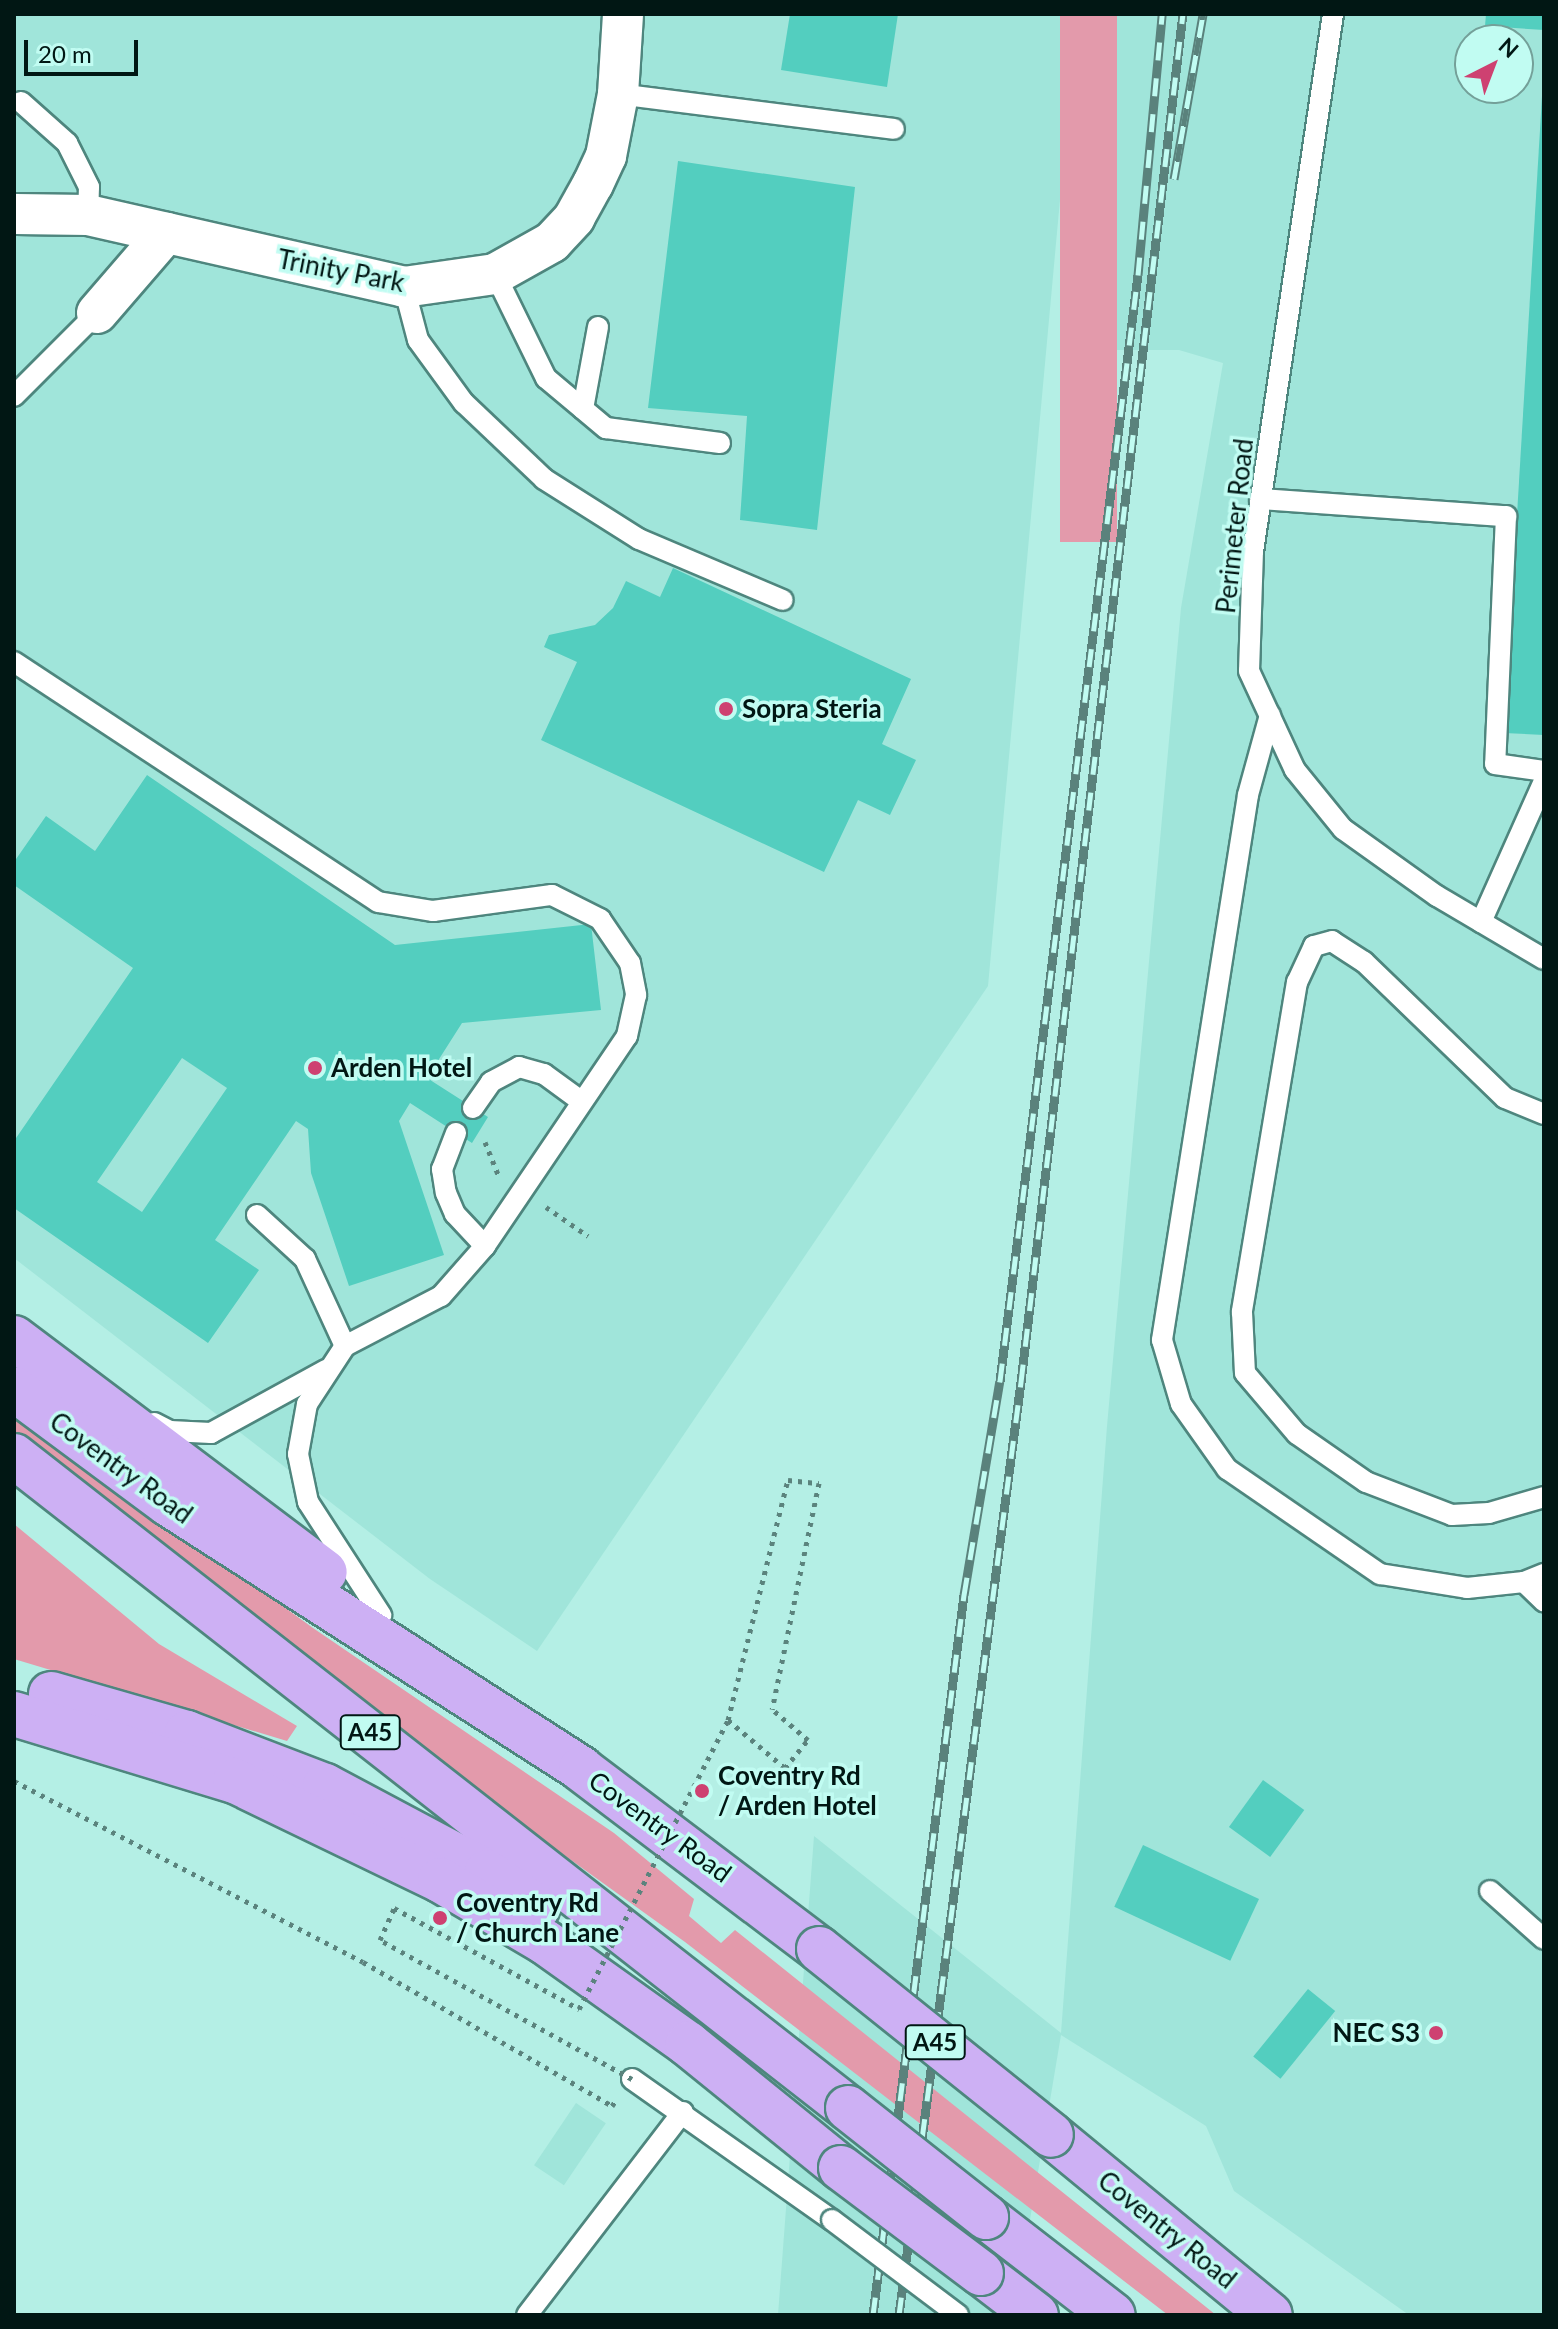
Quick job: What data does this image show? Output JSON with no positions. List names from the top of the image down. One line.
{"streets":{"highway":["Coventry Road","A45"],"street":["Trinity Park"],"lane":["Perimeter Road"]},"places":["Sopra Steria","Arden Hotel","Coventry Rd / Arden Hotel","Coventry Rd / Church Lane","NEC S3"],"scale_bar":"20 m","north":"top right"}
